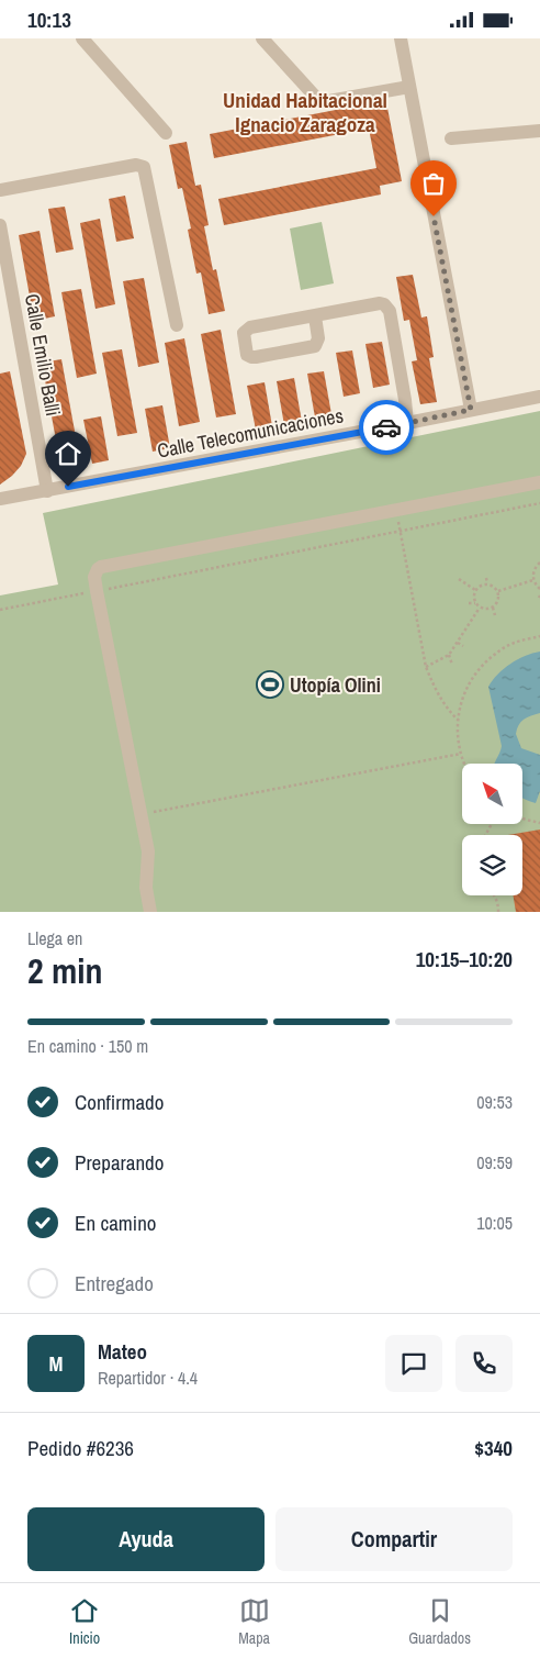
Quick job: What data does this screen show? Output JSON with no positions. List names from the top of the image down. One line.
{"streets":{"street":["Calle Emilio Balli","Calle Telecomunicaciones"]},"crossings":[["Calle Emilio Balli","Calle Telecomunicaciones"]],"districts":["Unidad Habitacional Ignacio Zaragoza"],"places":{"sports":["Utopía Olini"]},"north":"top left","page":{"status":"10:13","heading":["2 min","Llega en","10:15–10:20"],"panel":["Mateo","Repartidor · 4.4","Pedido #6236","$340"],"bar":"En camino · 150 m","list":[["Confirmado","09:53"],["Preparando","09:59"],["En camino","10:05"],"Entregado"],"round":"M","buttons":["Ayuda","Compartir"],"tabs":["Inicio","Mapa","Guardados"]}}
